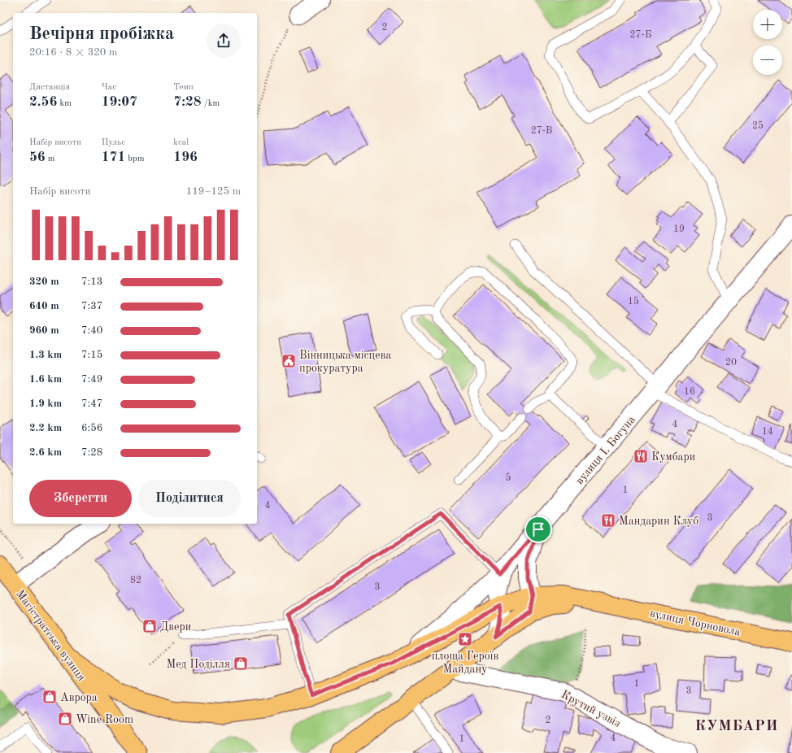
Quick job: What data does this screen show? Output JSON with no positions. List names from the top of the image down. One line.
{"streets":{"main road":["вулиця Чорновола","Магістратська вулиця"],"street":["вулиця І. Богуна","Крутий узвіз"]},"crossings":[["вулиця І. Богуна","вулиця Чорновола"],["вулиця Чорновола","Магістратська вулиця"]],"districts":["КУМБАРИ"],"places":{"public building":["Вінницька місцева прокуратура"],"restaurant":["Кумбари","Мандарин Клуб"],"shop":["Двери","Мед Поділля","Аврора","Wine Room"],"place":["площа Героїв Майдану"]},"house_numbers":["2","27-Б","25","27-В","19","15","20","16","4","14","5","1","4","3","82","3","1","3","2","4","1"],"page":{"map_buttons":["+","−"],"heading":["Вечірня пробіжка","20:16 · 8 × 320 m"],"stats":[["Дистанція","2.56 km"],["Час","19:07"],["Темп","7:28 /km"],["Набір висоти","56 m"],["Пульс","171 bpm"],["kcal","196"]],"chart":["Набір висоти","119–125 m"],"list":[{"name":"320 m","note":"7:13"},{"name":"640 m","note":"7:37"},{"name":"960 m","note":"7:40"},{"name":"1.3 km","note":"7:15"},{"name":"1.6 km","note":"7:49"},{"name":"1.9 km","note":"7:47"},{"name":"2.2 km","note":"6:56"},{"name":"2.6 km","note":"7:28"}],"buttons":["Зберегти","Поділитися"]}}
